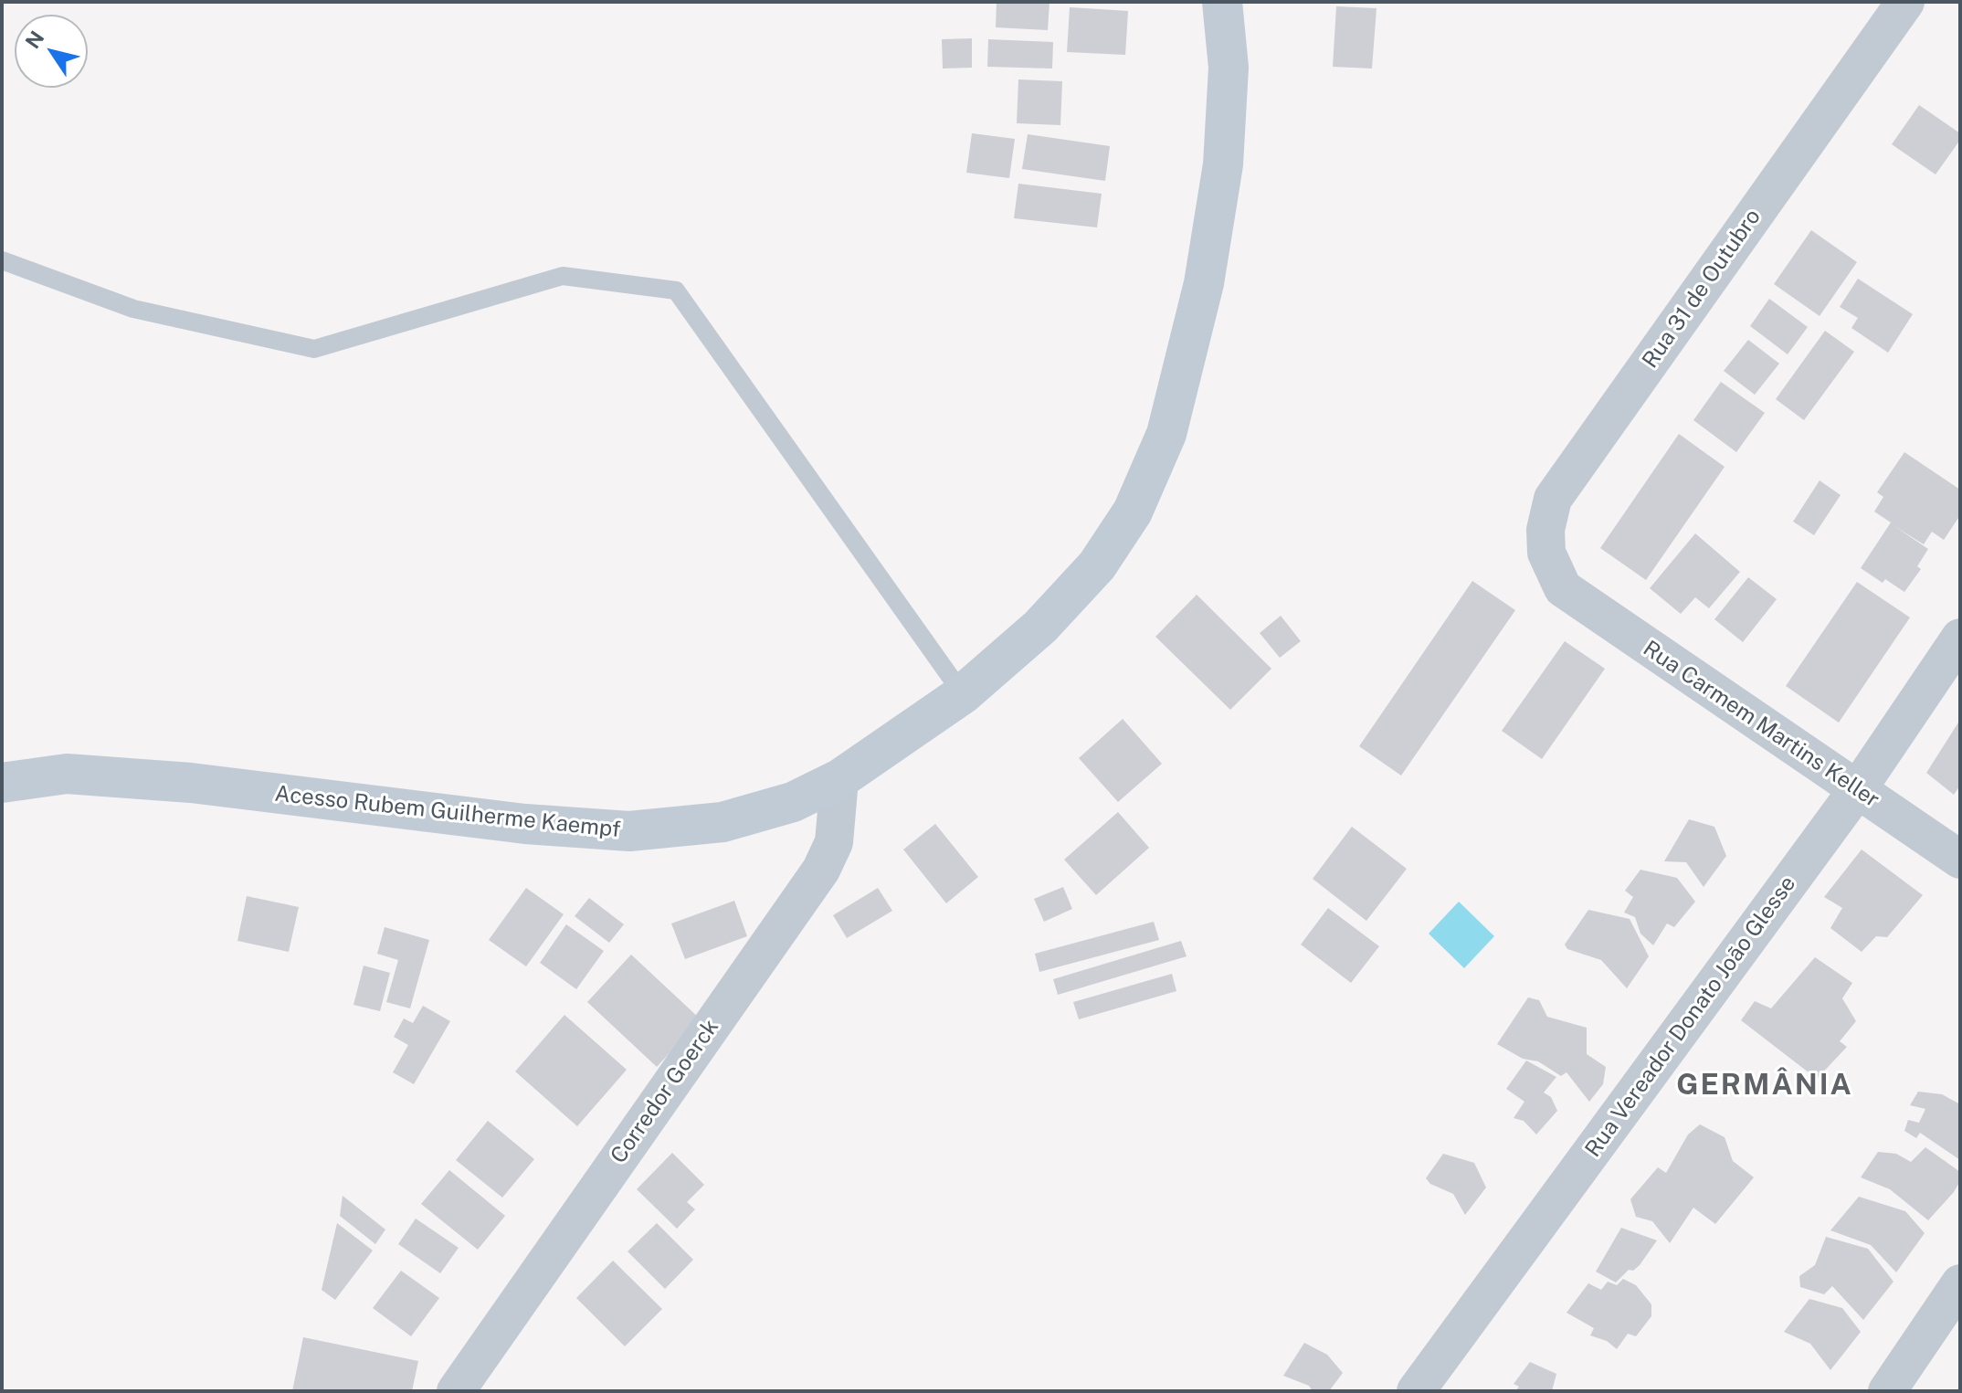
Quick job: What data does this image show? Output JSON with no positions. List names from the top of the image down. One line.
{"streets":{"main road":["Acesso Rubem Guilherme Kaempf"],"street":["Rua 31 de Outubro","Rua Carmem Martins Keller","Rua Vereador Donato João Glesse","Corredor Goerck"]},"crossings":[["Rua 31 de Outubro","Rua Carmem Martins Keller"],["Rua Carmem Martins Keller","Rua Vereador Donato João Glesse"],["Acesso Rubem Guilherme Kaempf","Corredor Goerck"]],"districts":["GERMÂNIA"],"north":"top left"}
